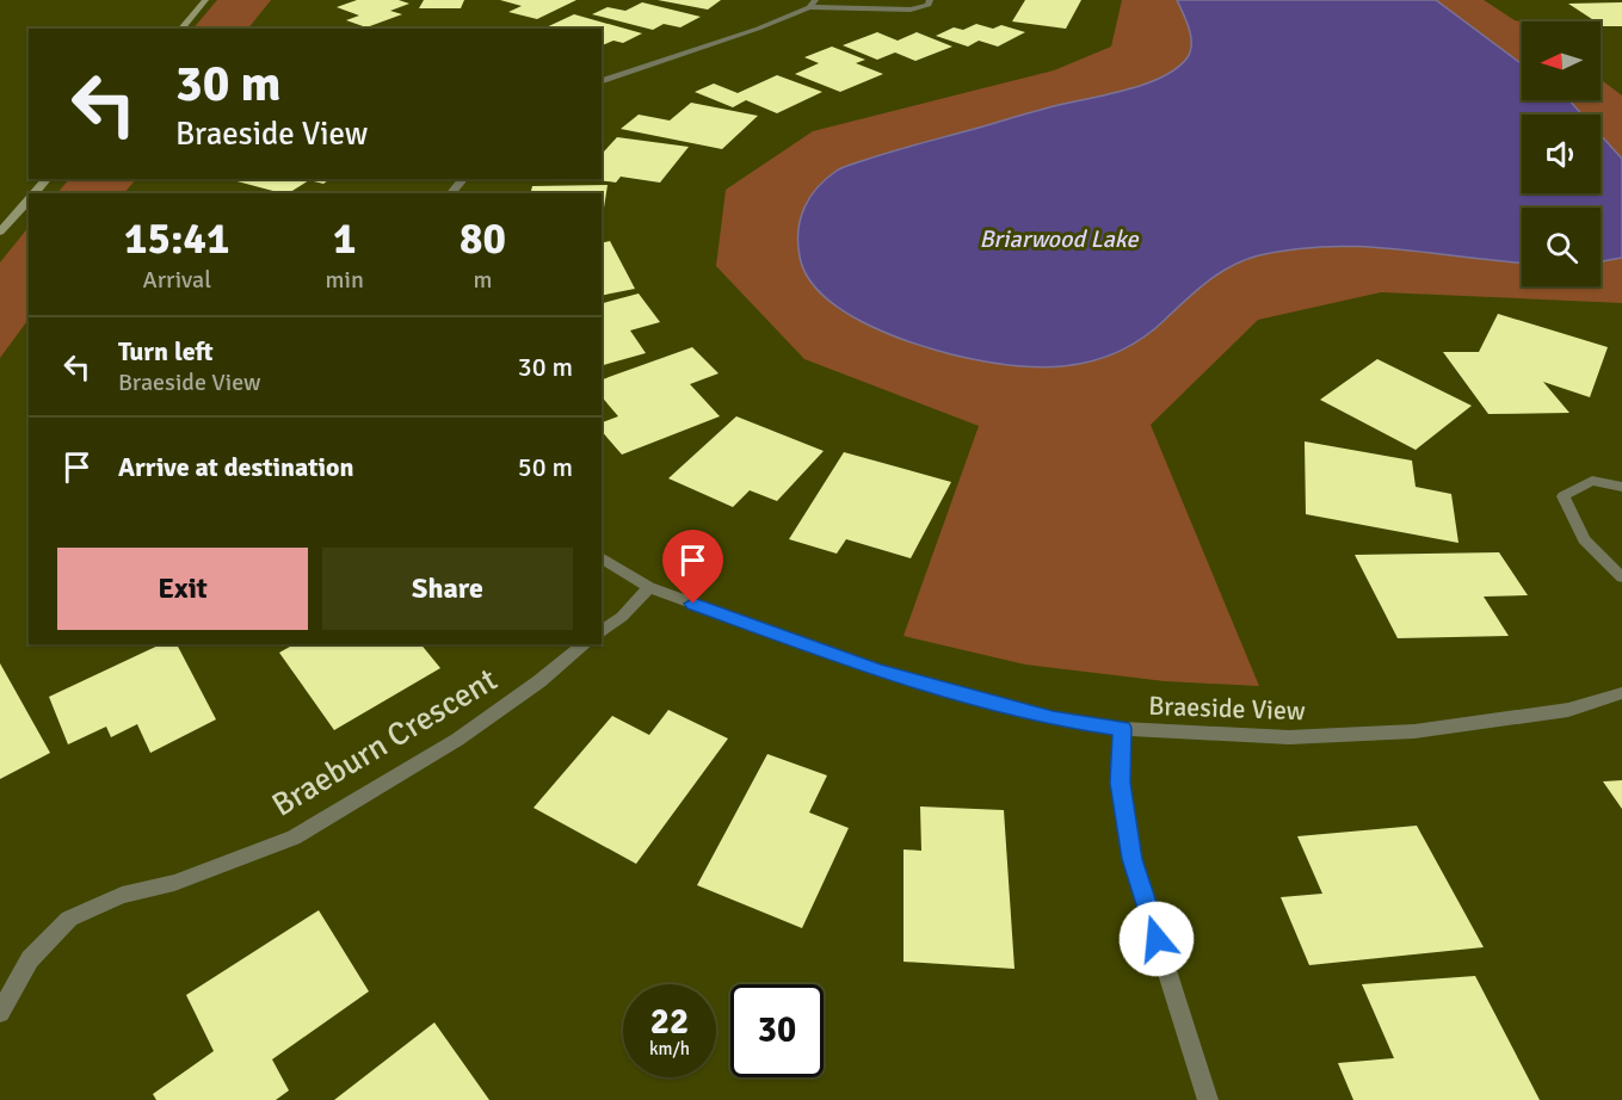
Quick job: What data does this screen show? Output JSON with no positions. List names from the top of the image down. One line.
{"streets":{"street":["Braeside View","Braeburn Crescent"]},"water":["Briarwood Lake"],"north":"left","page":{"turn":["30 m","Braeside View"],"eta":["15:41","Arrival","1","min","80","m"],"list":[{"name":"Turn left","note":"Braeside View","value":"30 m"},{"name":"Arrive at destination","value":"50 m"}],"buttons":["Exit","Share"],"speed":"22 km/h","limit":"30"}}
